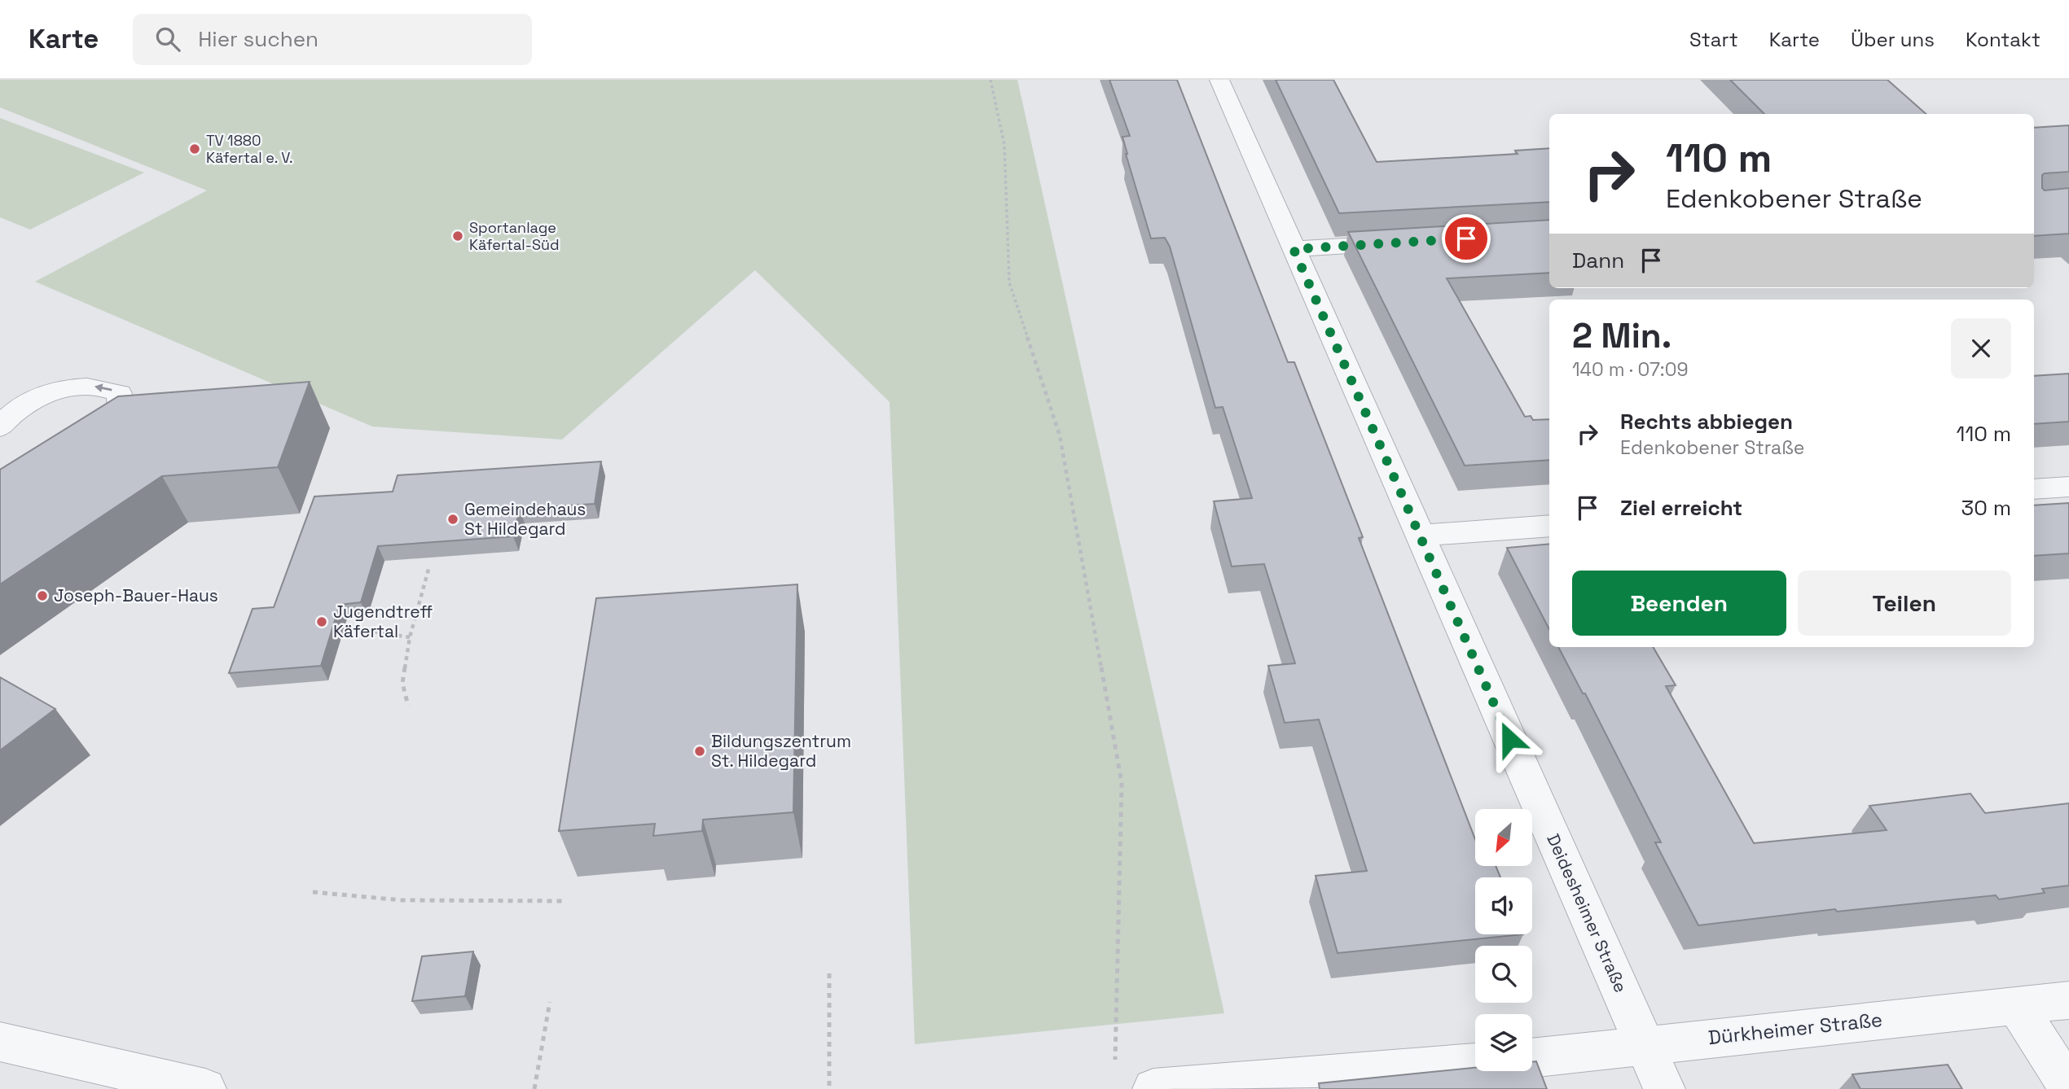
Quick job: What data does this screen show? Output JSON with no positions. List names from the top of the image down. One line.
{"streets":{"street":["Deidesheimer Straße","Dürkheimer Straße"]},"crossings":[["Deidesheimer Straße","Dürkheimer Straße"]],"places":["TV 1880 Käfertal e. V.","Sportanlage Käfertal-Süd","Gemeindehaus St Hildegard","Joseph-Bauer-Haus","Jugendtreff Käfertal","Bildungszentrum St. Hildegard"],"north":"bottom left","page":{"header":"Karte","search":"Hier suchen","nav":["Start","Karte","Über uns","Kontakt"],"turn":["110 m","Edenkobener Straße"],"then":"Dann","heading":["2 Min.","140 m · 07:09"],"list":[{"name":"Rechts abbiegen","note":"Edenkobener Straße","value":"110 m"},{"name":"Ziel erreicht","value":"30 m"}],"buttons":["Beenden","Teilen"]}}
